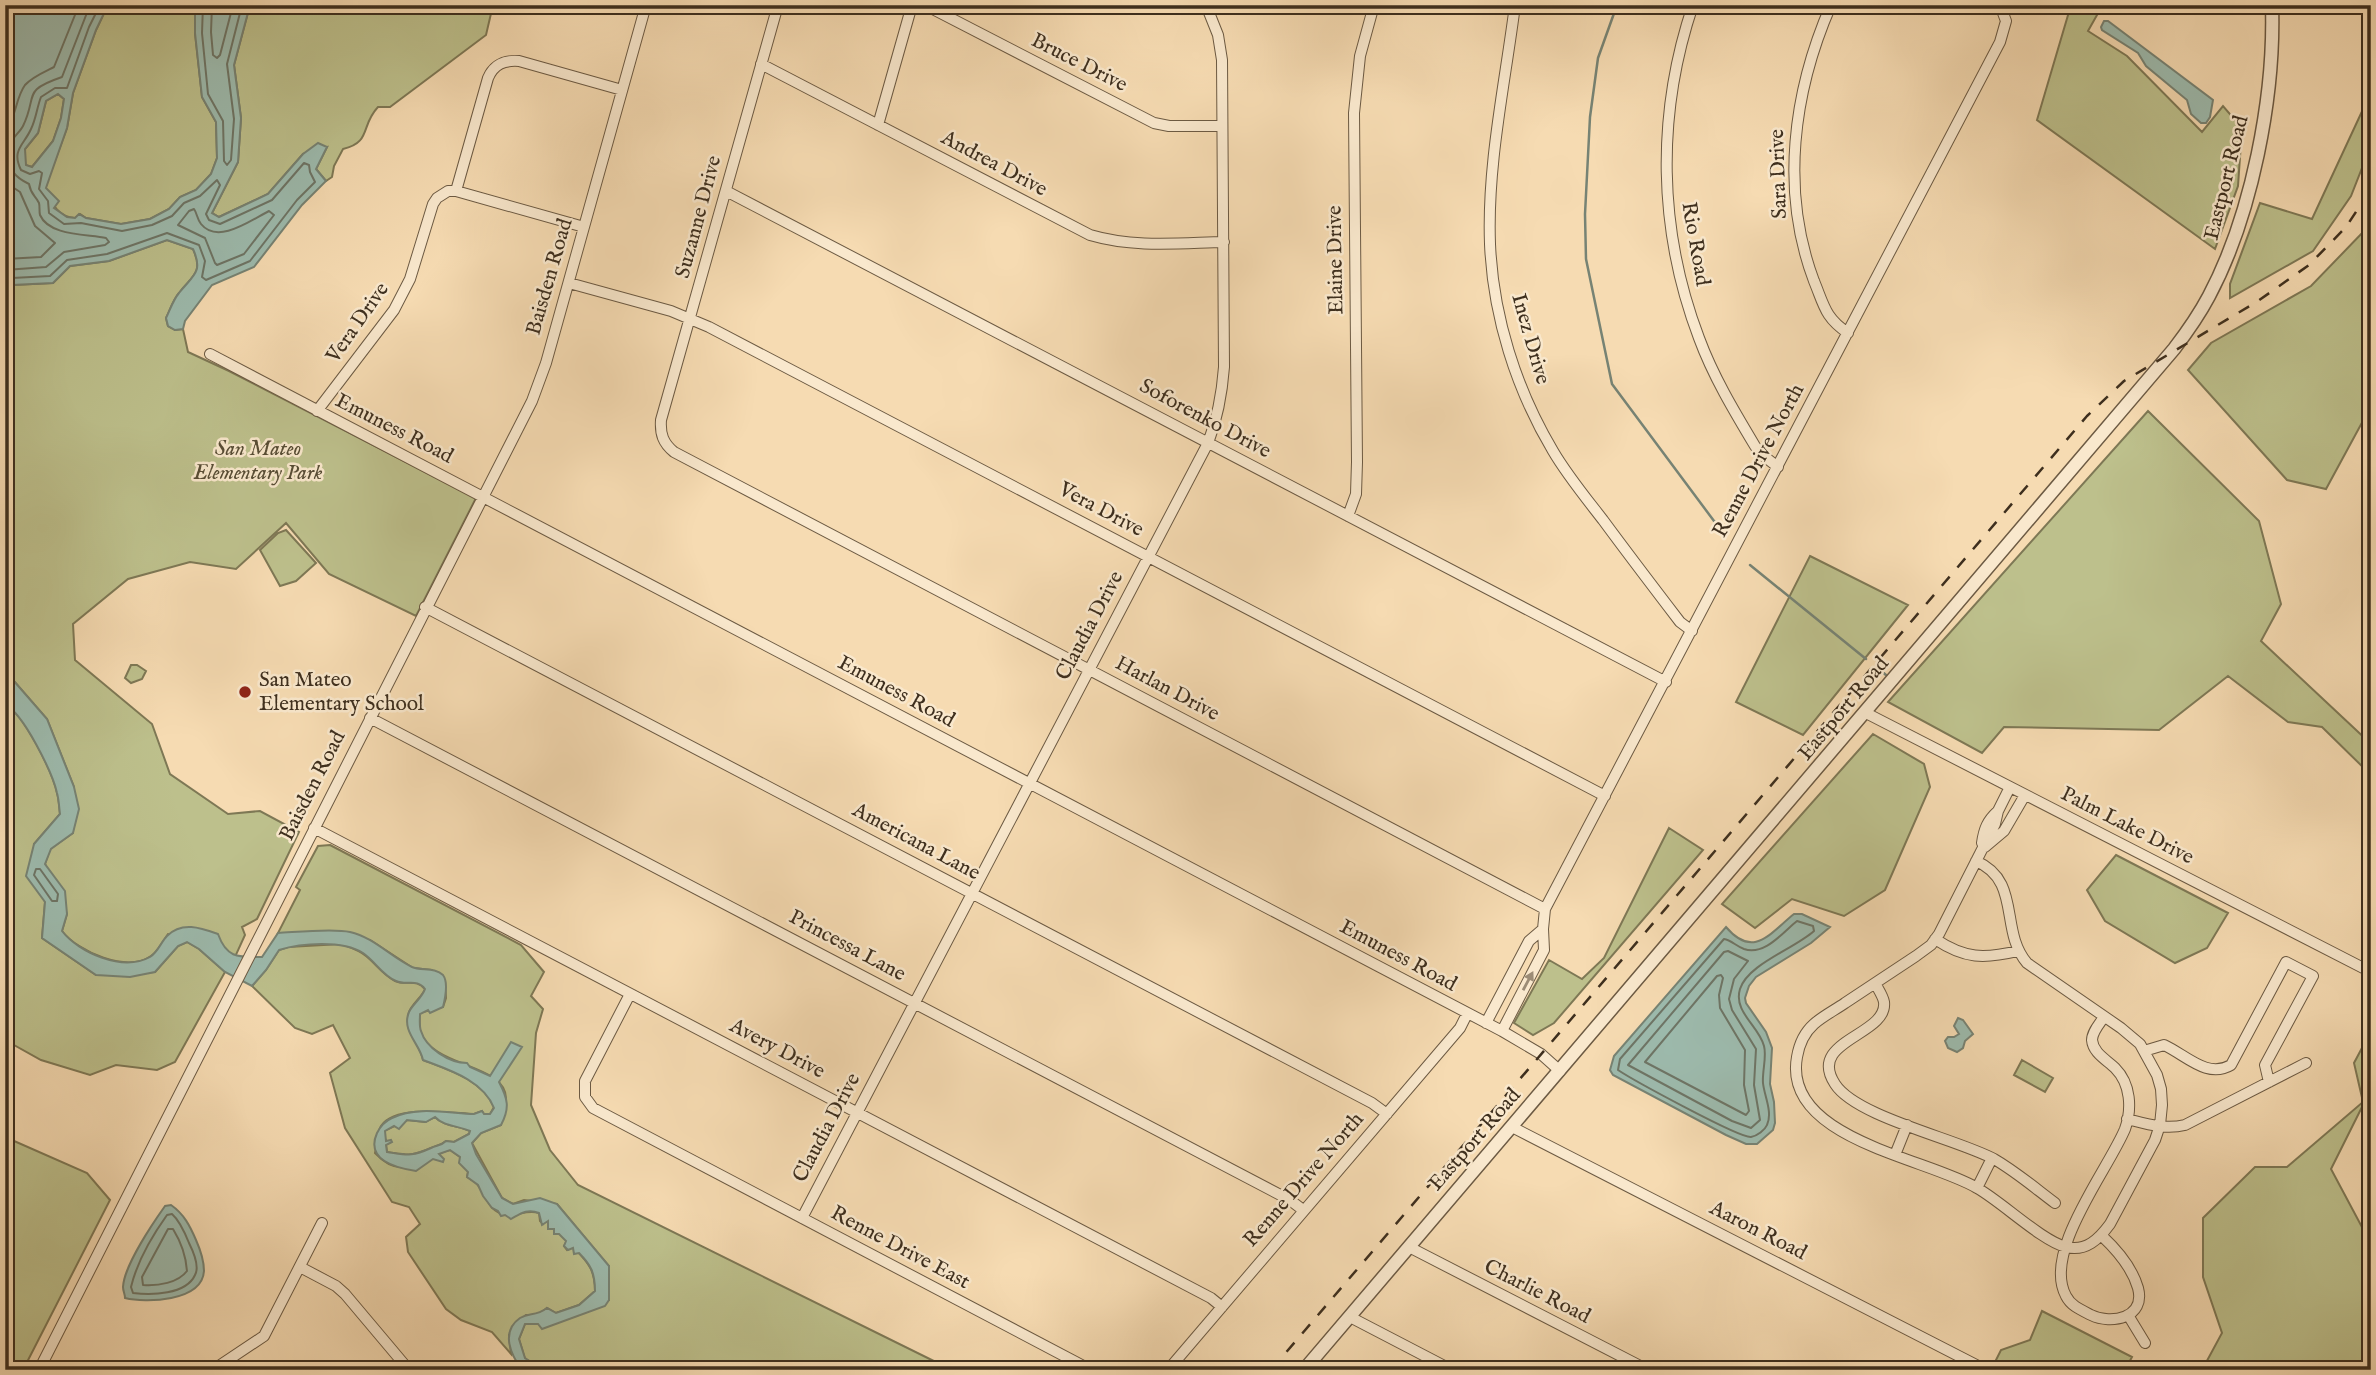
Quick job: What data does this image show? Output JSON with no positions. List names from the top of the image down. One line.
{"streets":{"street":["Bruce Drive","Andrea Drive","Sara Drive","Eastport Road","Suzanne Drive","Rio Road","Elaine Drive","Baisden Road","Vera Drive","Inez Drive","Soforenko Drive","Emuness Road","Renne Drive North","Claudia Drive","Harlan Drive","Palm Lake Drive","Americana Lane","Princessa Lane","Avery Drive","Aaron Road","Renne Drive East","Charlie Road"]},"crossings":[["Bruce Drive","Claudia Drive"],["Andrea Drive","Suzanne Drive"],["Andrea Drive","Claudia Drive"],["Sara Drive","Renne Drive North"],["Eastport Road","Emuness Road"],["Eastport Road","Palm Lake Drive"],["Eastport Road","Aaron Road"],["Eastport Road","Charlie Road"],["Suzanne Drive","Vera Drive"],["Suzanne Drive","Soforenko Drive"],["Suzanne Drive","Harlan Drive"],["Rio Road","Renne Drive North"],["Elaine Drive","Soforenko Drive"],["Baisden Road","Vera Drive"],["Baisden Road","Emuness Road"],["Baisden Road","Americana Lane"],["Baisden Road","Princessa Lane"],["Baisden Road","Avery Drive"],["Vera Drive","Emuness Road"],["Vera Drive","Renne Drive North"],["Vera Drive","Claudia Drive"],["Inez Drive","Renne Drive North"],["Soforenko Drive","Renne Drive North"],["Soforenko Drive","Claudia Drive"],["Emuness Road","Renne Drive North"],["Emuness Road","Claudia Drive"],["Renne Drive North","Harlan Drive"],["Renne Drive North","Americana Lane"],["Renne Drive North","Princessa Lane"],["Renne Drive North","Avery Drive"],["Claudia Drive","Harlan Drive"],["Claudia Drive","Americana Lane"],["Claudia Drive","Princessa Lane"],["Claudia Drive","Avery Drive"],["Claudia Drive","Renne Drive East"],["Avery Drive","Renne Drive East"]],"parks":["San Mateo Elementary Park"],"places":["San Mateo Elementary School"]}
